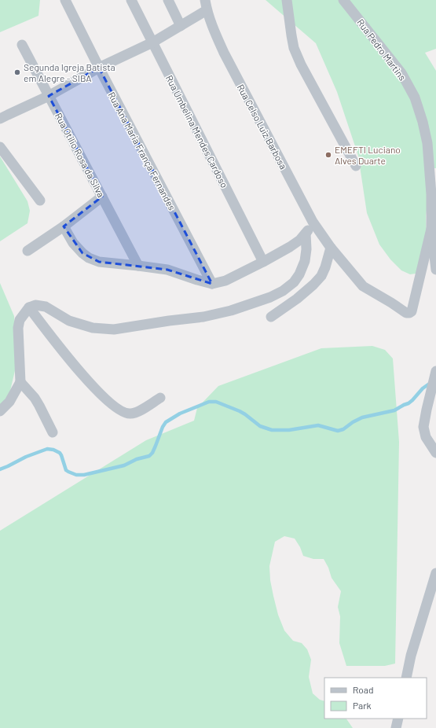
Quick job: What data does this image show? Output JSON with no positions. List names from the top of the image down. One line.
{"streets":{"street":["Rua Pedro Martins","Rua Celso Luiz Barbosa","Rua Umbelina Mendes Cardoso","Rua Ana Maria França Fernandes","Rua Otilio Rosa da Silva"]},"crossings":[["Rua Pedro Martins","Rua Celso Luiz Barbosa"]],"places":["Segunda Igreja Batista em Alegre - SIBA","EMEFTI Luciano Alves Duarte"],"legend":["Road","Park"]}
